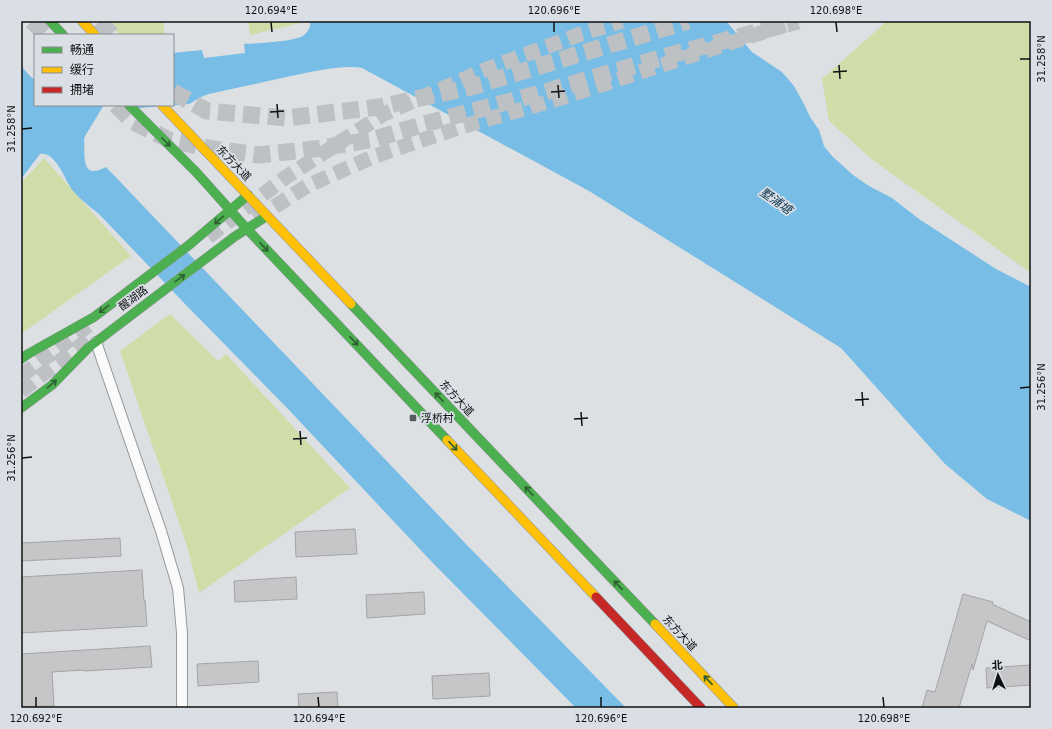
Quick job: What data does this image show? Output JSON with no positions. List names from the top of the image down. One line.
{"streets":{"main road":["东方大道","醒湖路"]},"crossings":[["东方大道","醒湖路"]],"water":["墅浦塘"],"places":{"transit":["浮桥村"]},"legend":["畅通","缓行","拥堵"],"north":"top","coordinates":["120.694°E","120.696°E","120.698°E","31.258°N","31.256°N","120.692°E"]}
